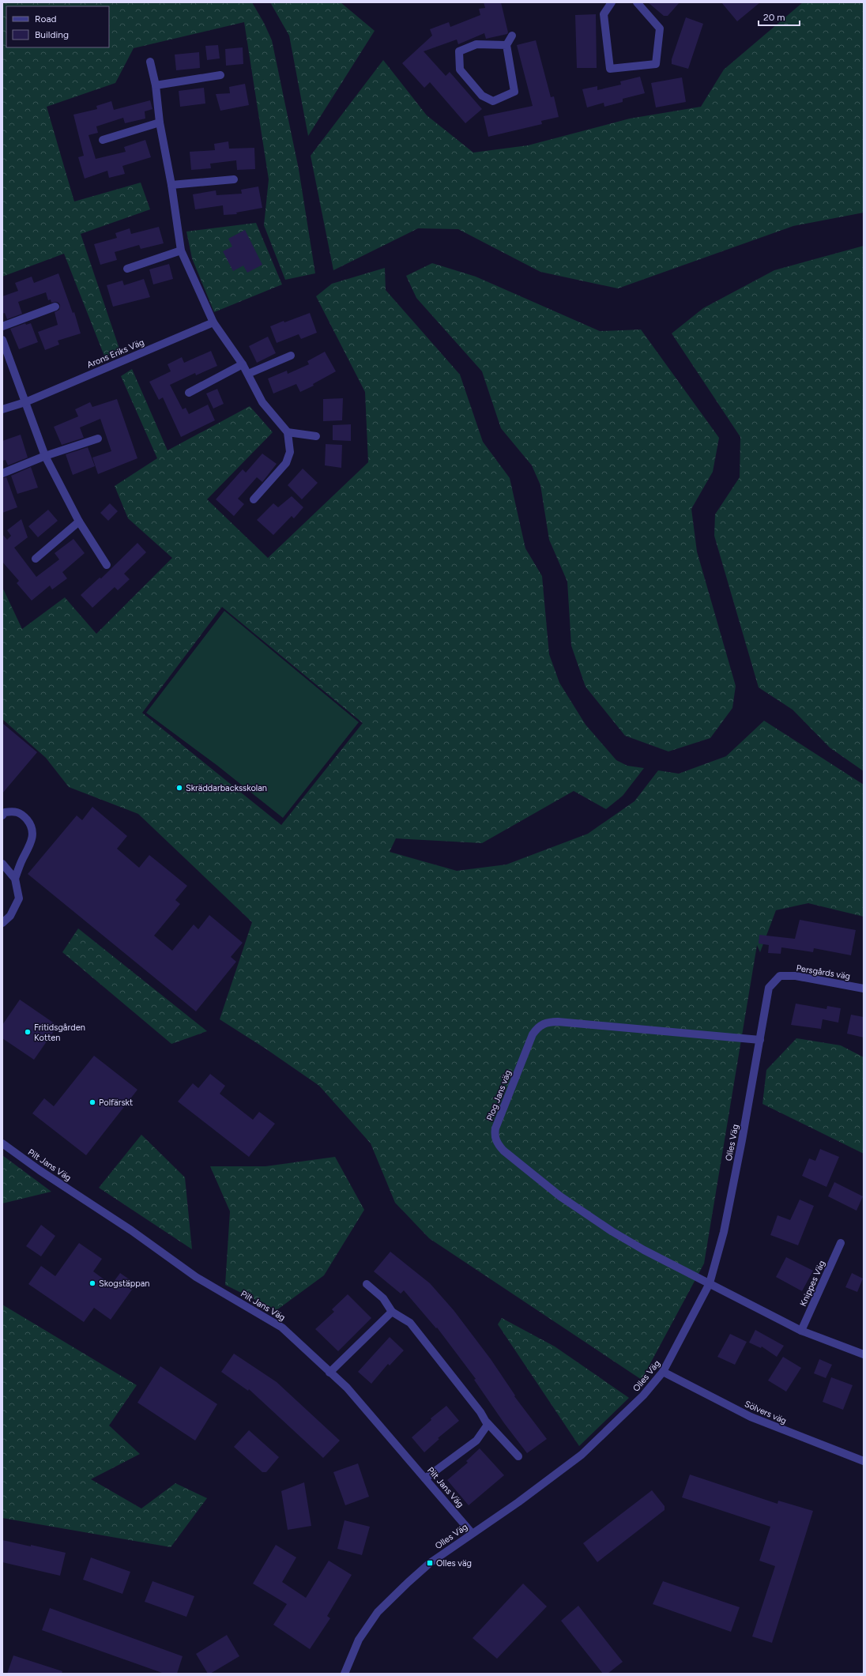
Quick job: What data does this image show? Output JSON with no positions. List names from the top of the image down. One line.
{"streets":{"street":["Arons Eriks Väg","Persgårds väg","Plog Jans väg","Olles Väg","Pilt Jans Väg","Knippes Väg","Sölvers väg"]},"crossings":[["Persgårds väg","Olles Väg"],["Plog Jans väg","Olles Väg"],["Olles Väg","Pilt Jans Väg"],["Olles Väg","Sölvers väg"]],"places":{"other":["Skräddarbacksskolan","Fritidsgården Kotten","Polfärskt","Skogstäppan"],"transit":["Olles väg"]},"legend":["Road","Building"],"scale_bar":"20 m"}
